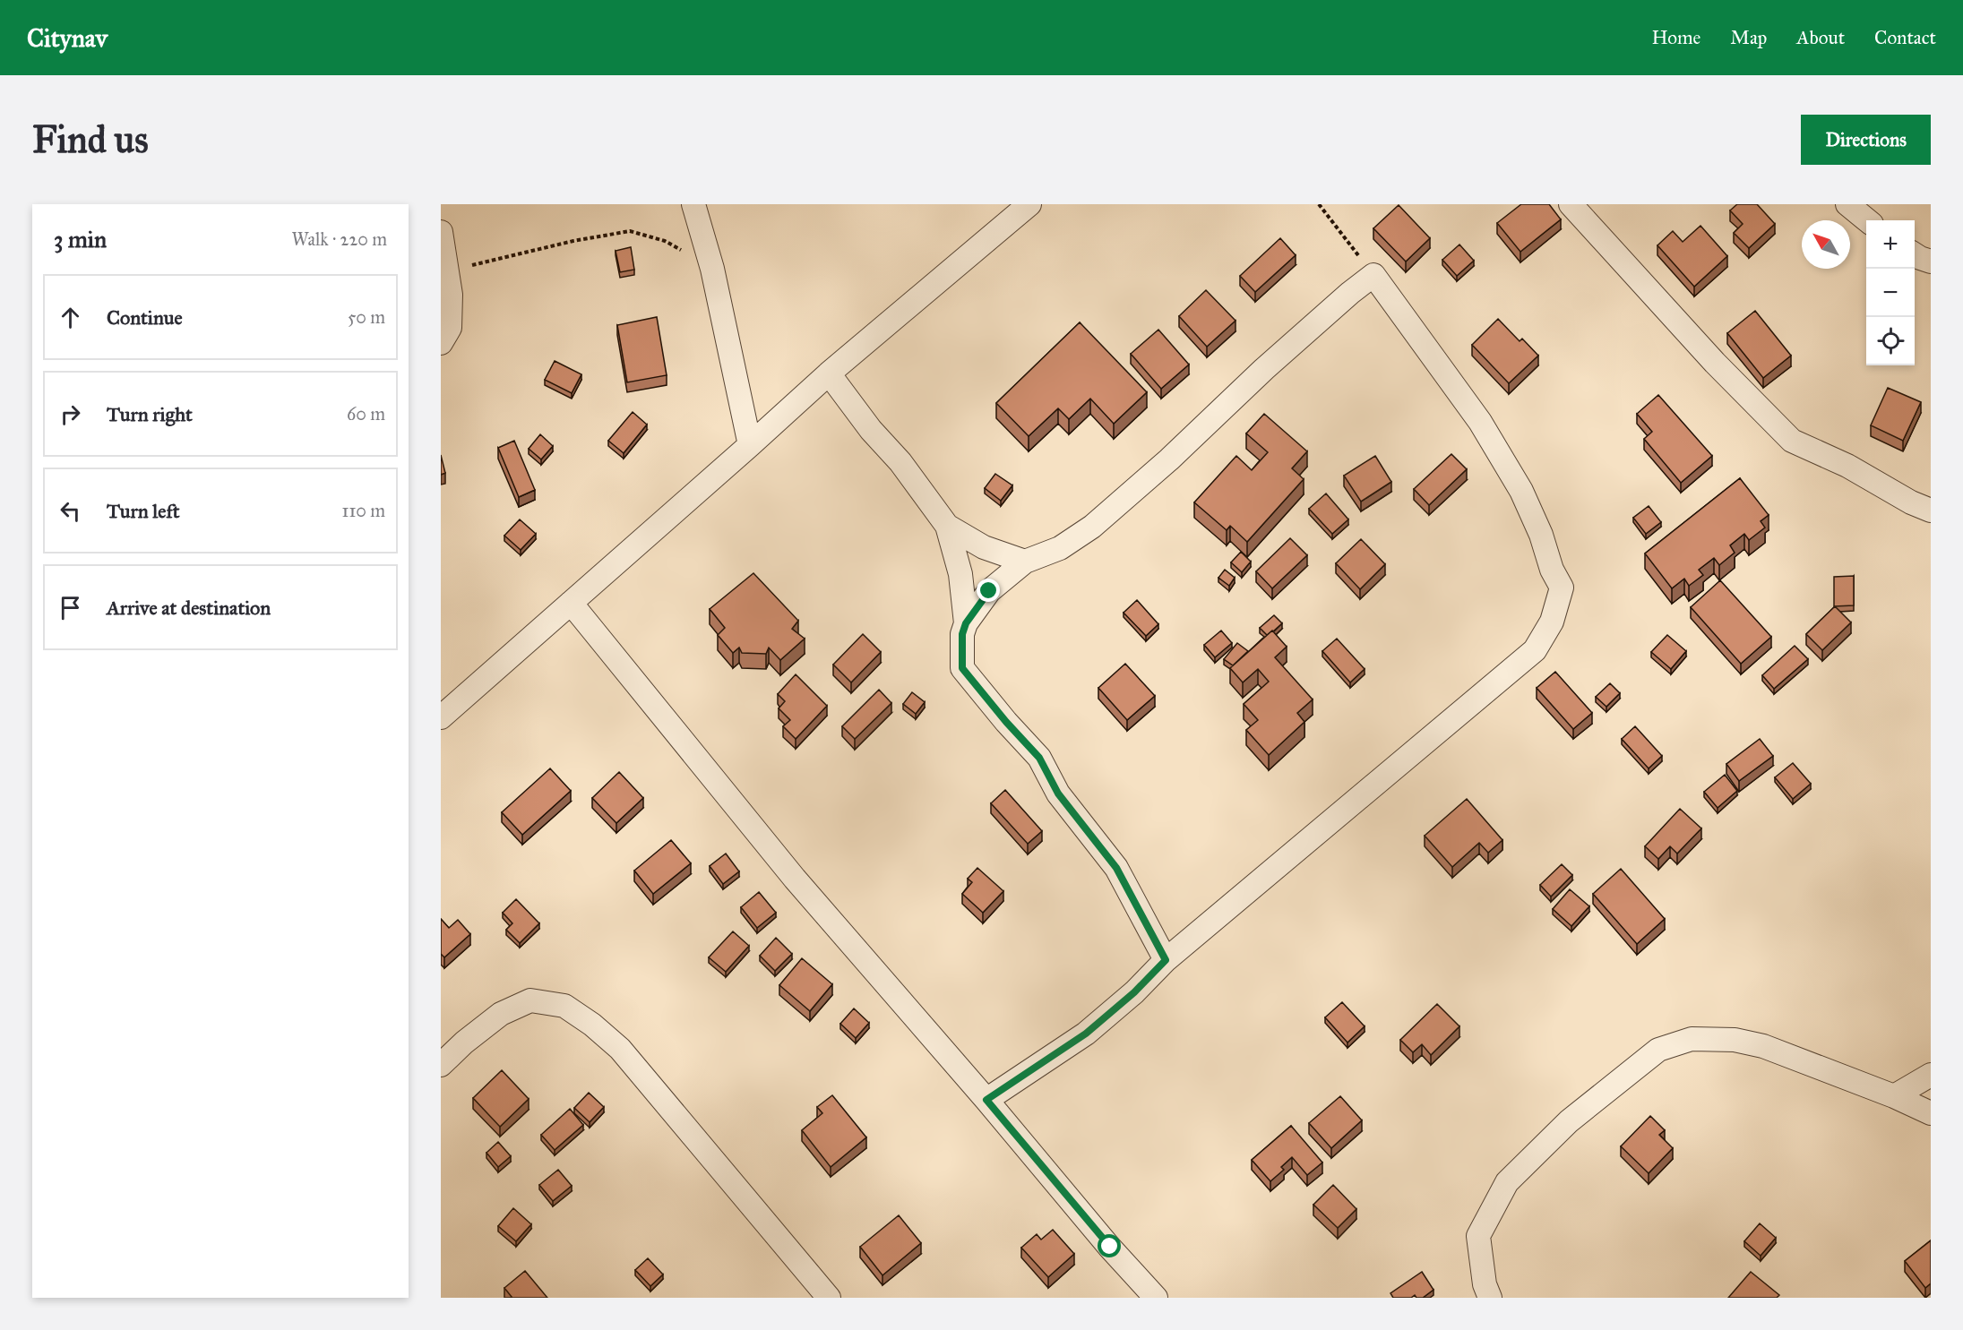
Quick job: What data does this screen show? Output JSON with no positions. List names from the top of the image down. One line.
{"north":"top left","page":{"header":"Citynav","nav":["Home","Map","About","Contact"],"buttons":"Directions","title":"Find us","heading":["3 min","Walk · 220 m"],"map_buttons":["+","−"],"list":[["Continue","50 m"],["Turn right","60 m"],["Turn left","110 m"],"Arrive at destination"]}}
